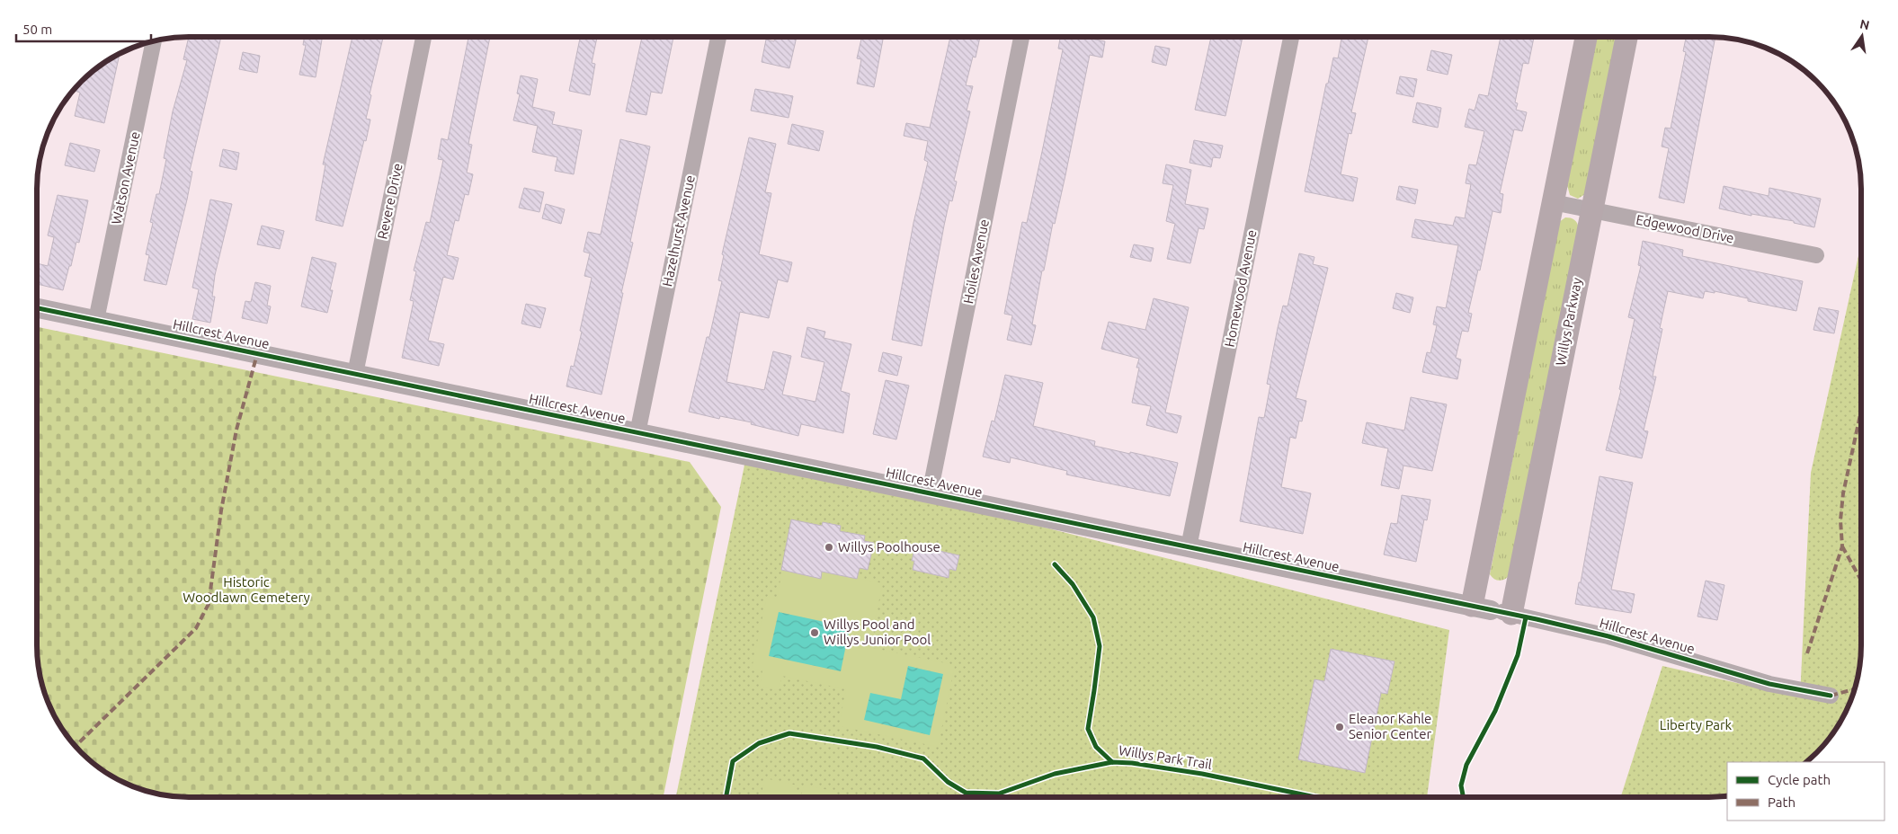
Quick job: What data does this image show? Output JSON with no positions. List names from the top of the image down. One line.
{"streets":{"main road":["Willys Parkway"],"street":["Watson Avenue","Revere Drive","Edgewood Drive","Hazelhurst Avenue","Hoiles Avenue","Homewood Avenue","Hillcrest Avenue"],"cycle path":["Willys Park Trail"]},"crossings":[["Watson Avenue","Hillcrest Avenue"],["Revere Drive","Hillcrest Avenue"],["Edgewood Drive","Willys Parkway"],["Hazelhurst Avenue","Hillcrest Avenue"],["Hoiles Avenue","Hillcrest Avenue"],["Homewood Avenue","Hillcrest Avenue"],["Willys Parkway","Hillcrest Avenue"]],"parks":["Historic Woodlawn Cemetery","Liberty Park"],"places":["Willys Poolhouse","Willys Pool and Willys Junior Pool","Eleanor Kahle Senior Center"],"legend":["Cycle path","Path"],"scale_bar":"50 m","north":"top"}
